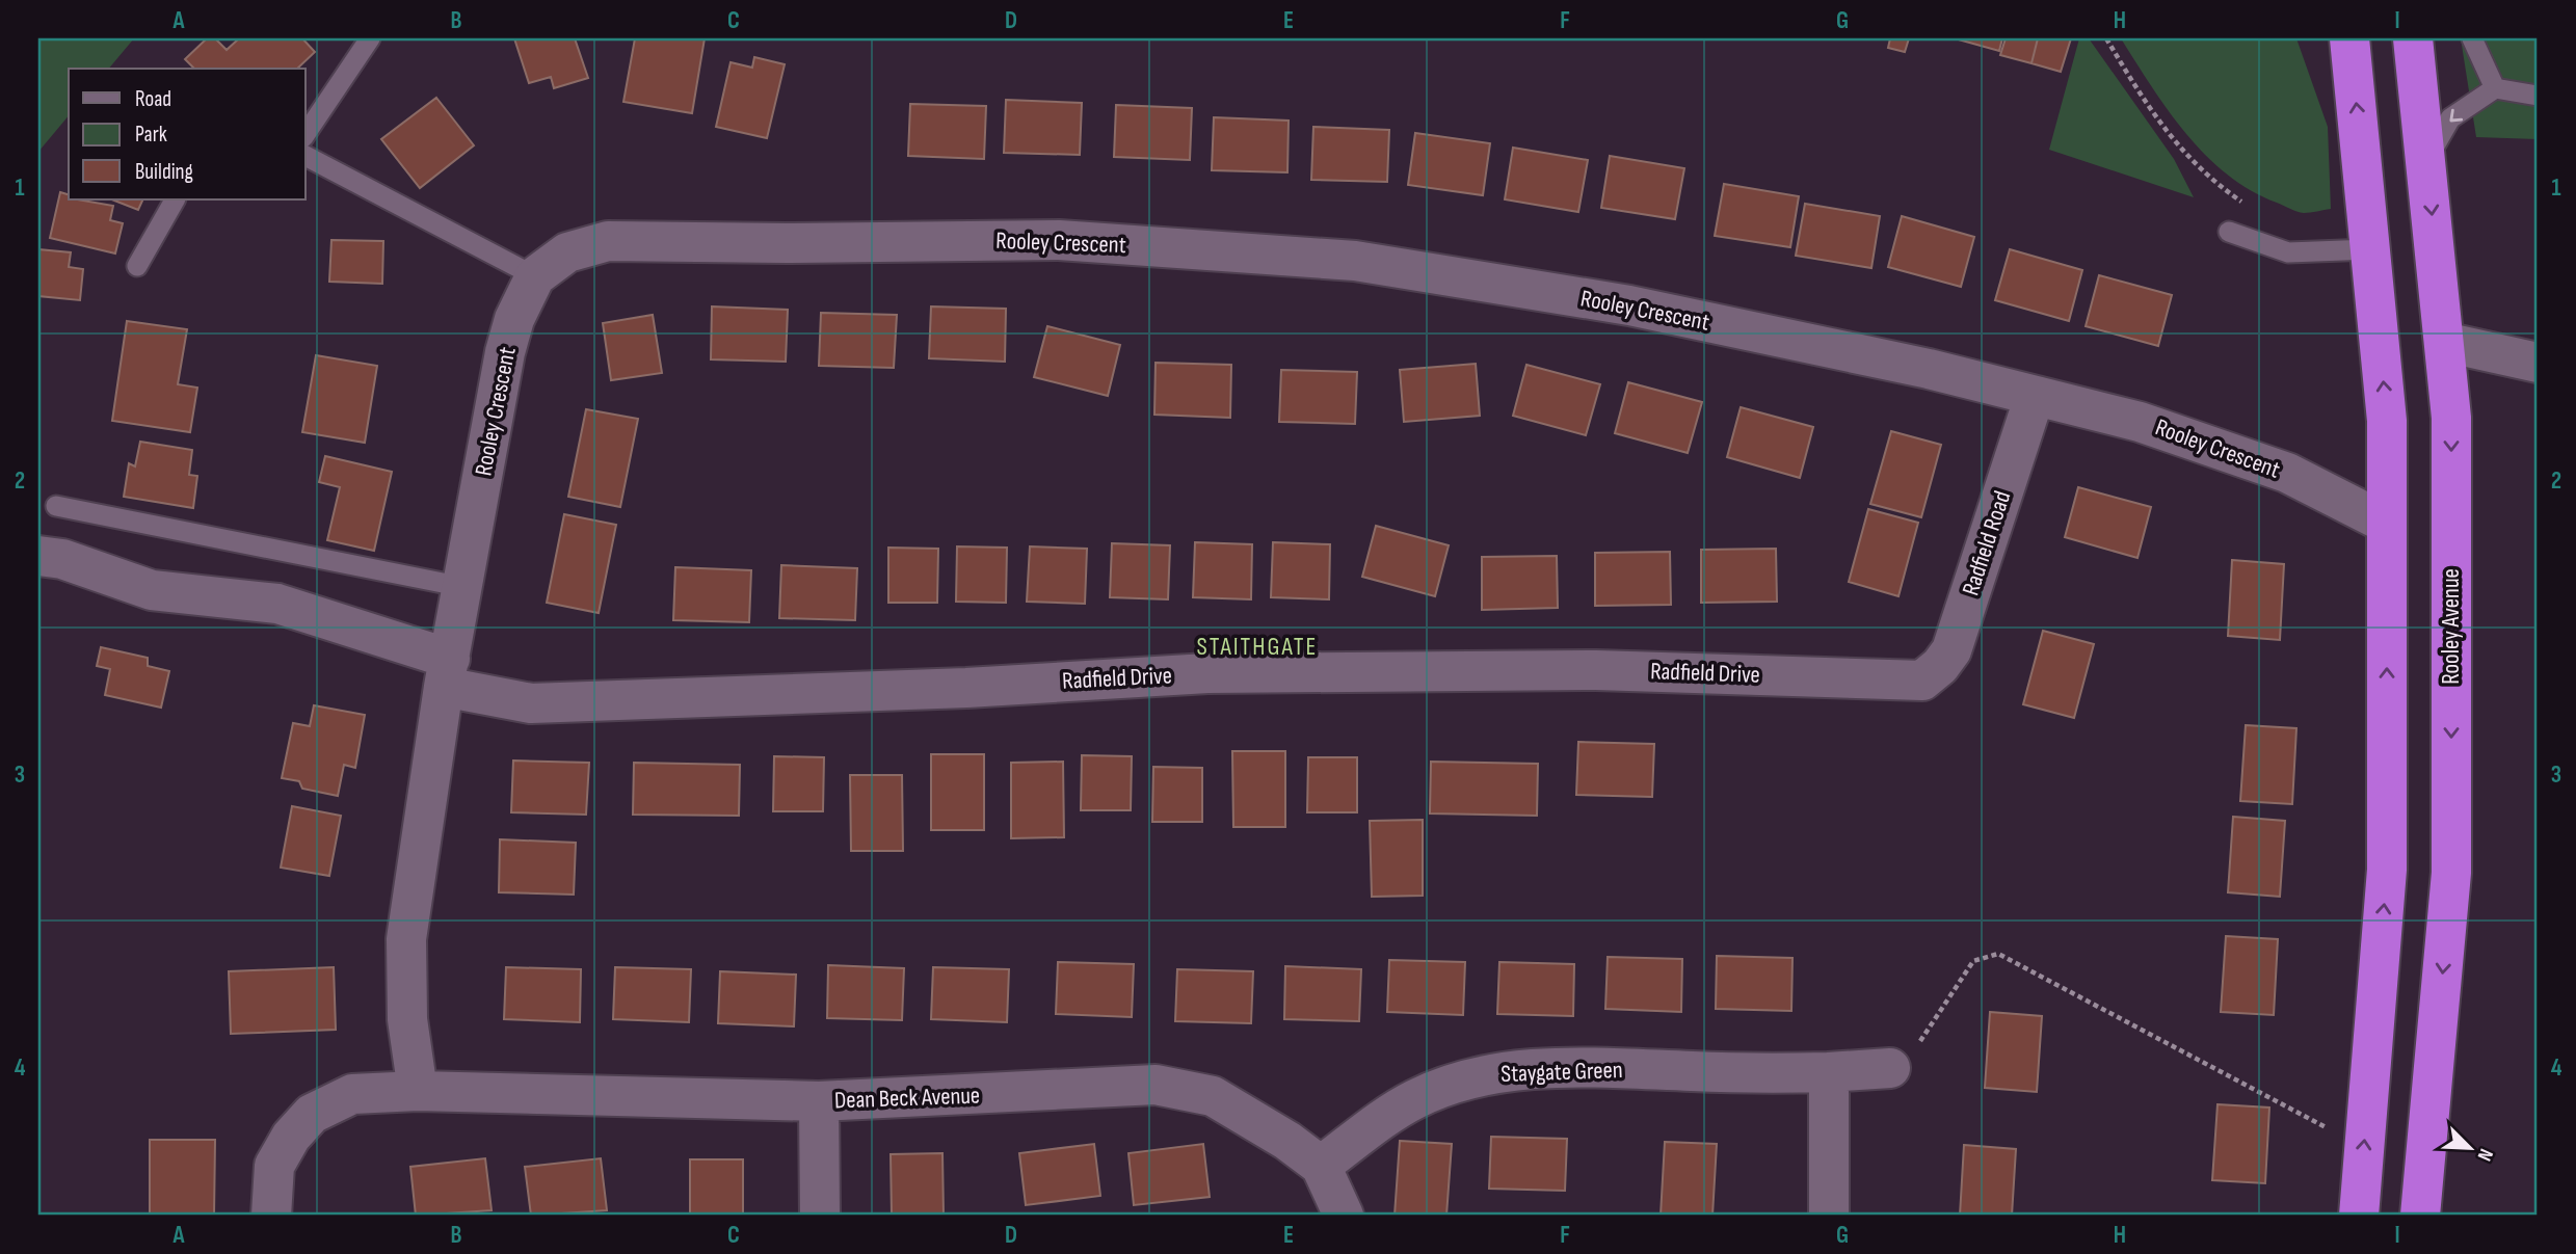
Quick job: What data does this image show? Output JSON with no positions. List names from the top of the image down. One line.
{"streets":{"highway":["Rooley Avenue"],"street":["Rooley Crescent","Radfield Road","Radfield Drive","Staygate Green","Dean Beck Avenue"]},"crossings":[["Rooley Crescent","Radfield Road"],["Rooley Crescent","Radfield Drive"],["Rooley Crescent","Dean Beck Avenue"],["Radfield Road","Radfield Drive"],["Staygate Green","Dean Beck Avenue"]],"districts":["STAITHGATE"],"legend":["Road","Park","Building"],"north":"bottom right","grid":{"columns":["A","B","C","D","E","F","G","H","I"],"rows":["1","2","3","4"]}}
